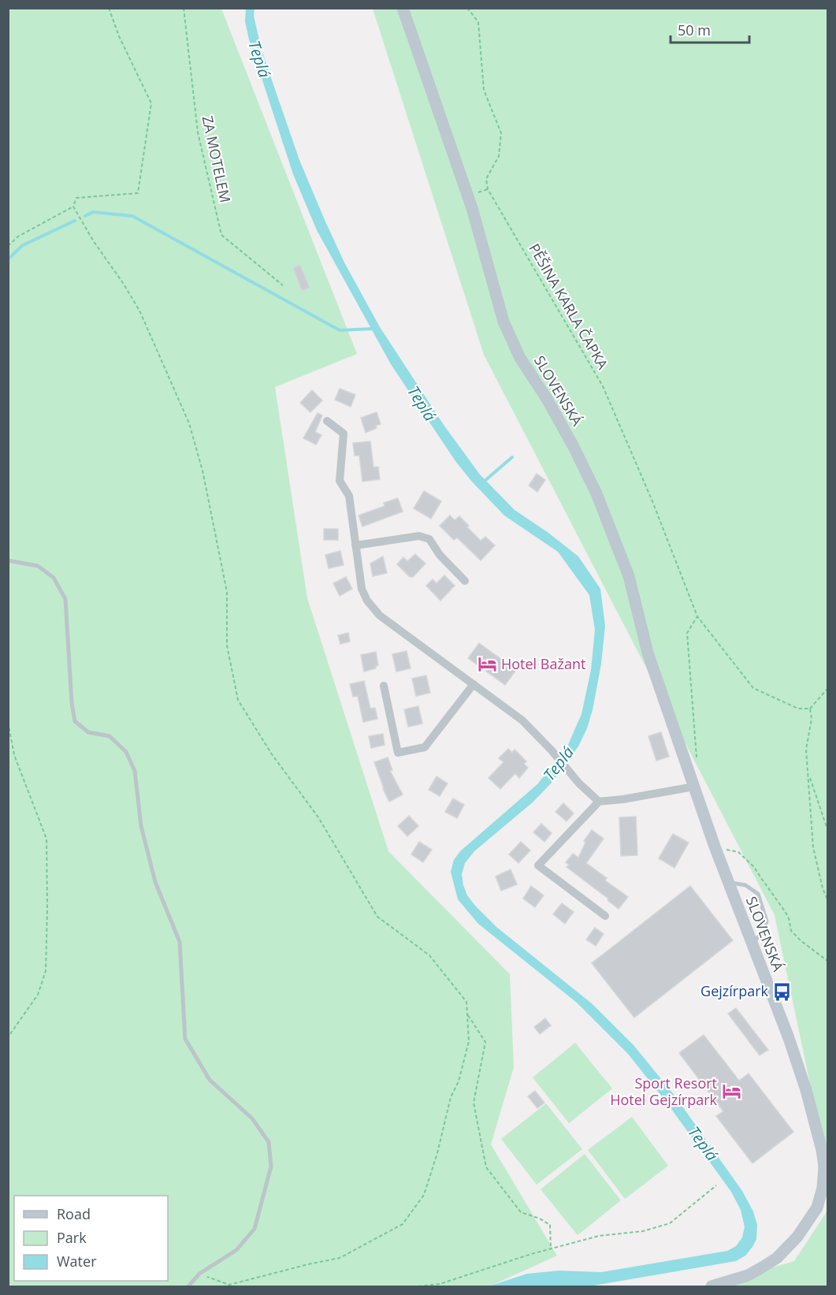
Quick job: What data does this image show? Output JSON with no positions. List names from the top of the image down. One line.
{"streets":{"street":["SLOVENSKÁ"],"path":["ZA MOTELEM","PĚŠINA KARLA ČAPKA"]},"water":["Teplá"],"places":{"hotel":["Hotel Bažant","Sport Resort Hotel Gejzírpark"],"bus stop":["Gejzírpark"]},"legend":["Road","Park","Water"],"scale_bar":"50 m"}
